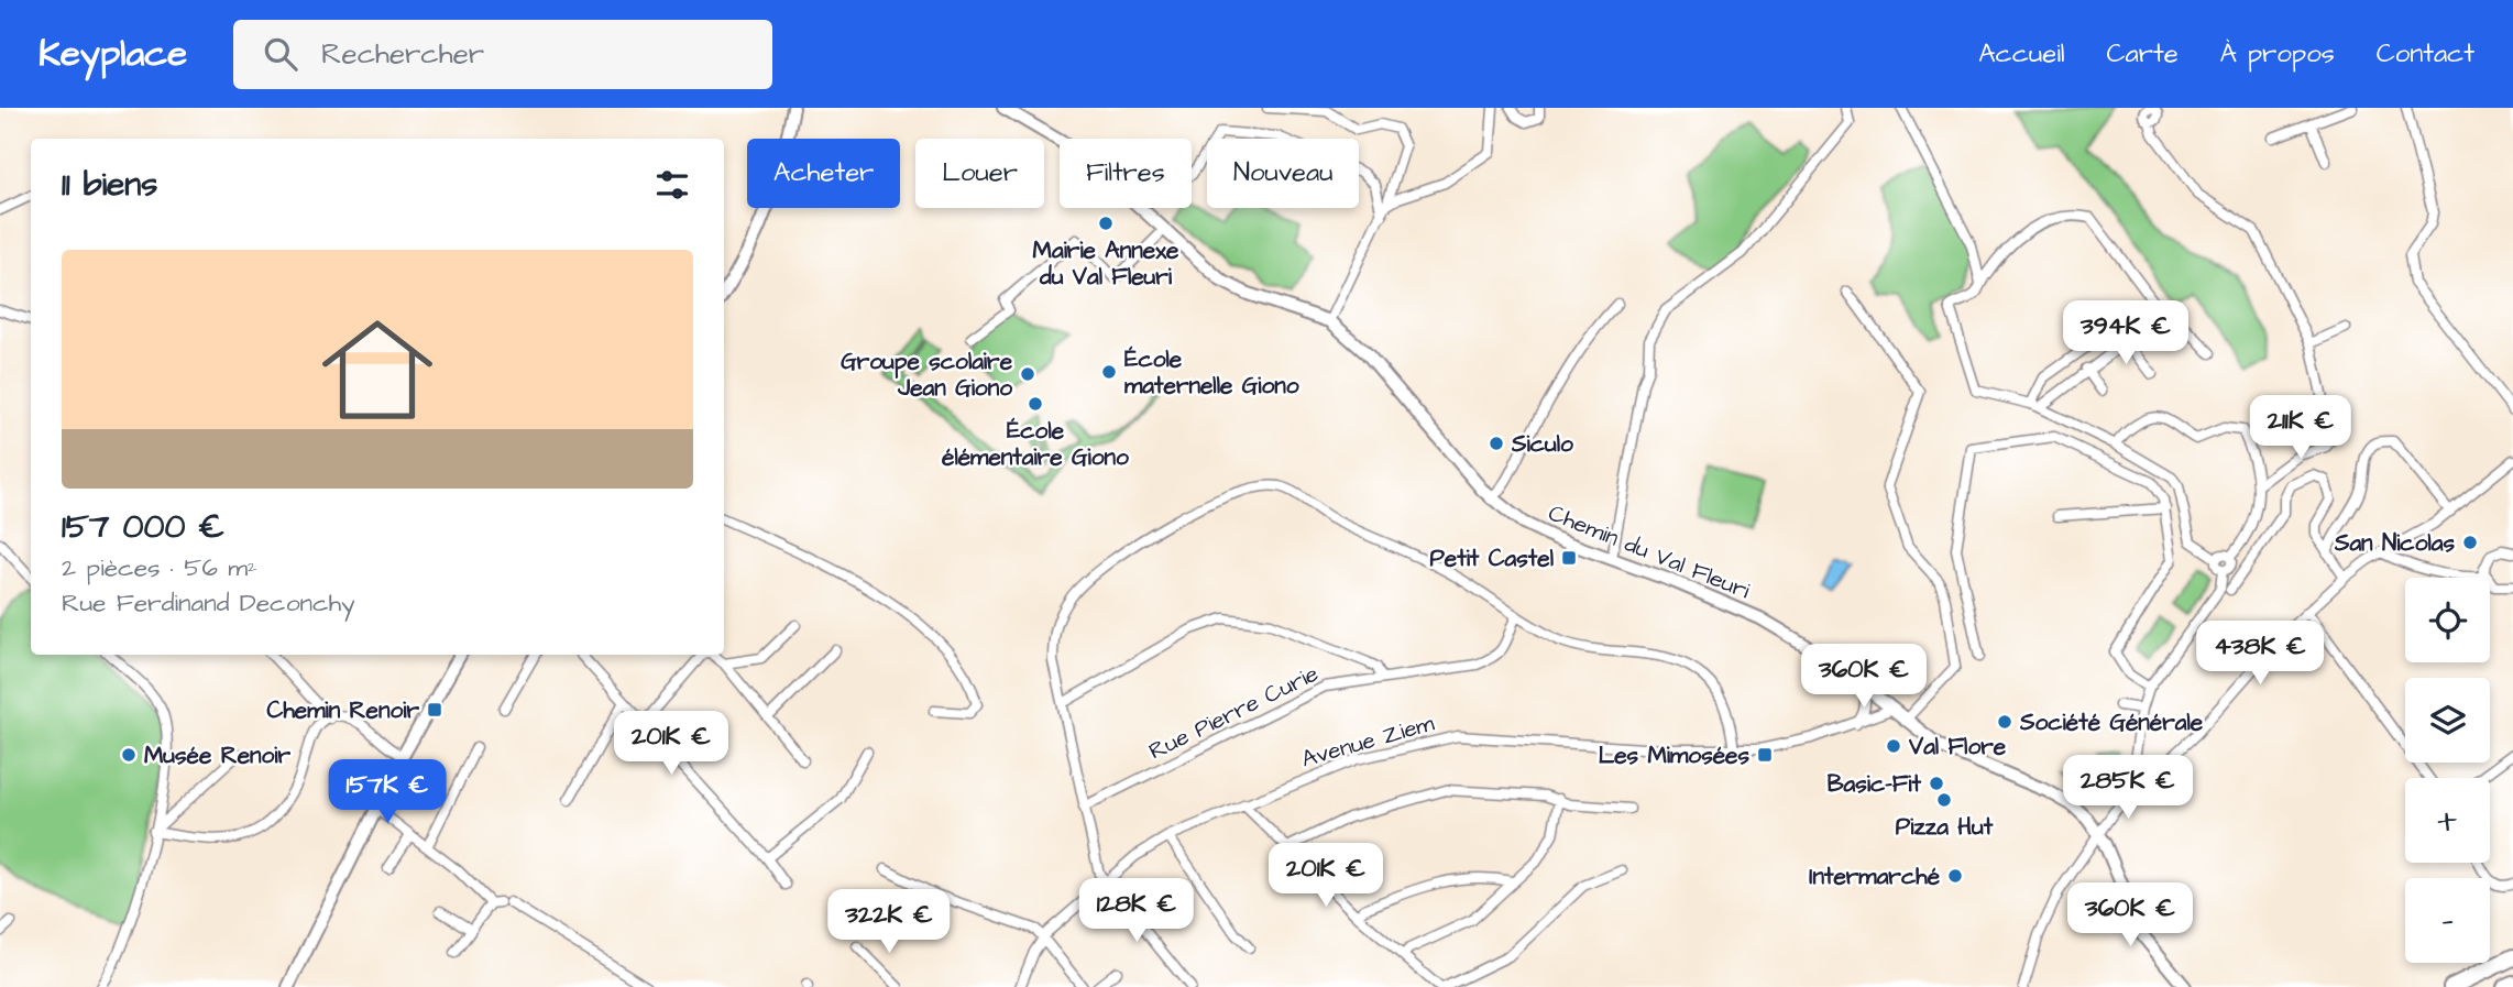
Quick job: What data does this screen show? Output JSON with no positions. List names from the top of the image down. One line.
{"streets":{"street":["Chemin du Val Fleuri","Rue Pierre Curie","Avenue Ziem"]},"crossings":[["Chemin du Val Fleuri","Avenue Ziem"]],"places":{"other":["Mairie Annexe du Val Fleuri","École maternelle Giono","Groupe scolaire Jean Giono","École élémentaire Giono","Siculo","San Nicolas","Société Générale","Val Flore","Musée Renoir","Basic-Fit","Pizza Hut","Intermarché"],"transit":["Petit Castel","Chemin Renoir","Les Mimosées"]},"page":{"header":"Keyplace","search":"Rechercher","nav":["Accueil","Carte","À propos","Contact"],"chip":["Acheter","Louer","Filtres","Nouveau"],"heading":"11 biens","list":[{"name":"157 000 €","note":"2 pièces · 56 m² · Rue Ferdinand Deconchy"}],"price":["394K €","211K €","438K €","360K €","201K €","285K €","157K €","201K €","128K €","360K €","322K €"],"map_buttons":["+","−"]}}
